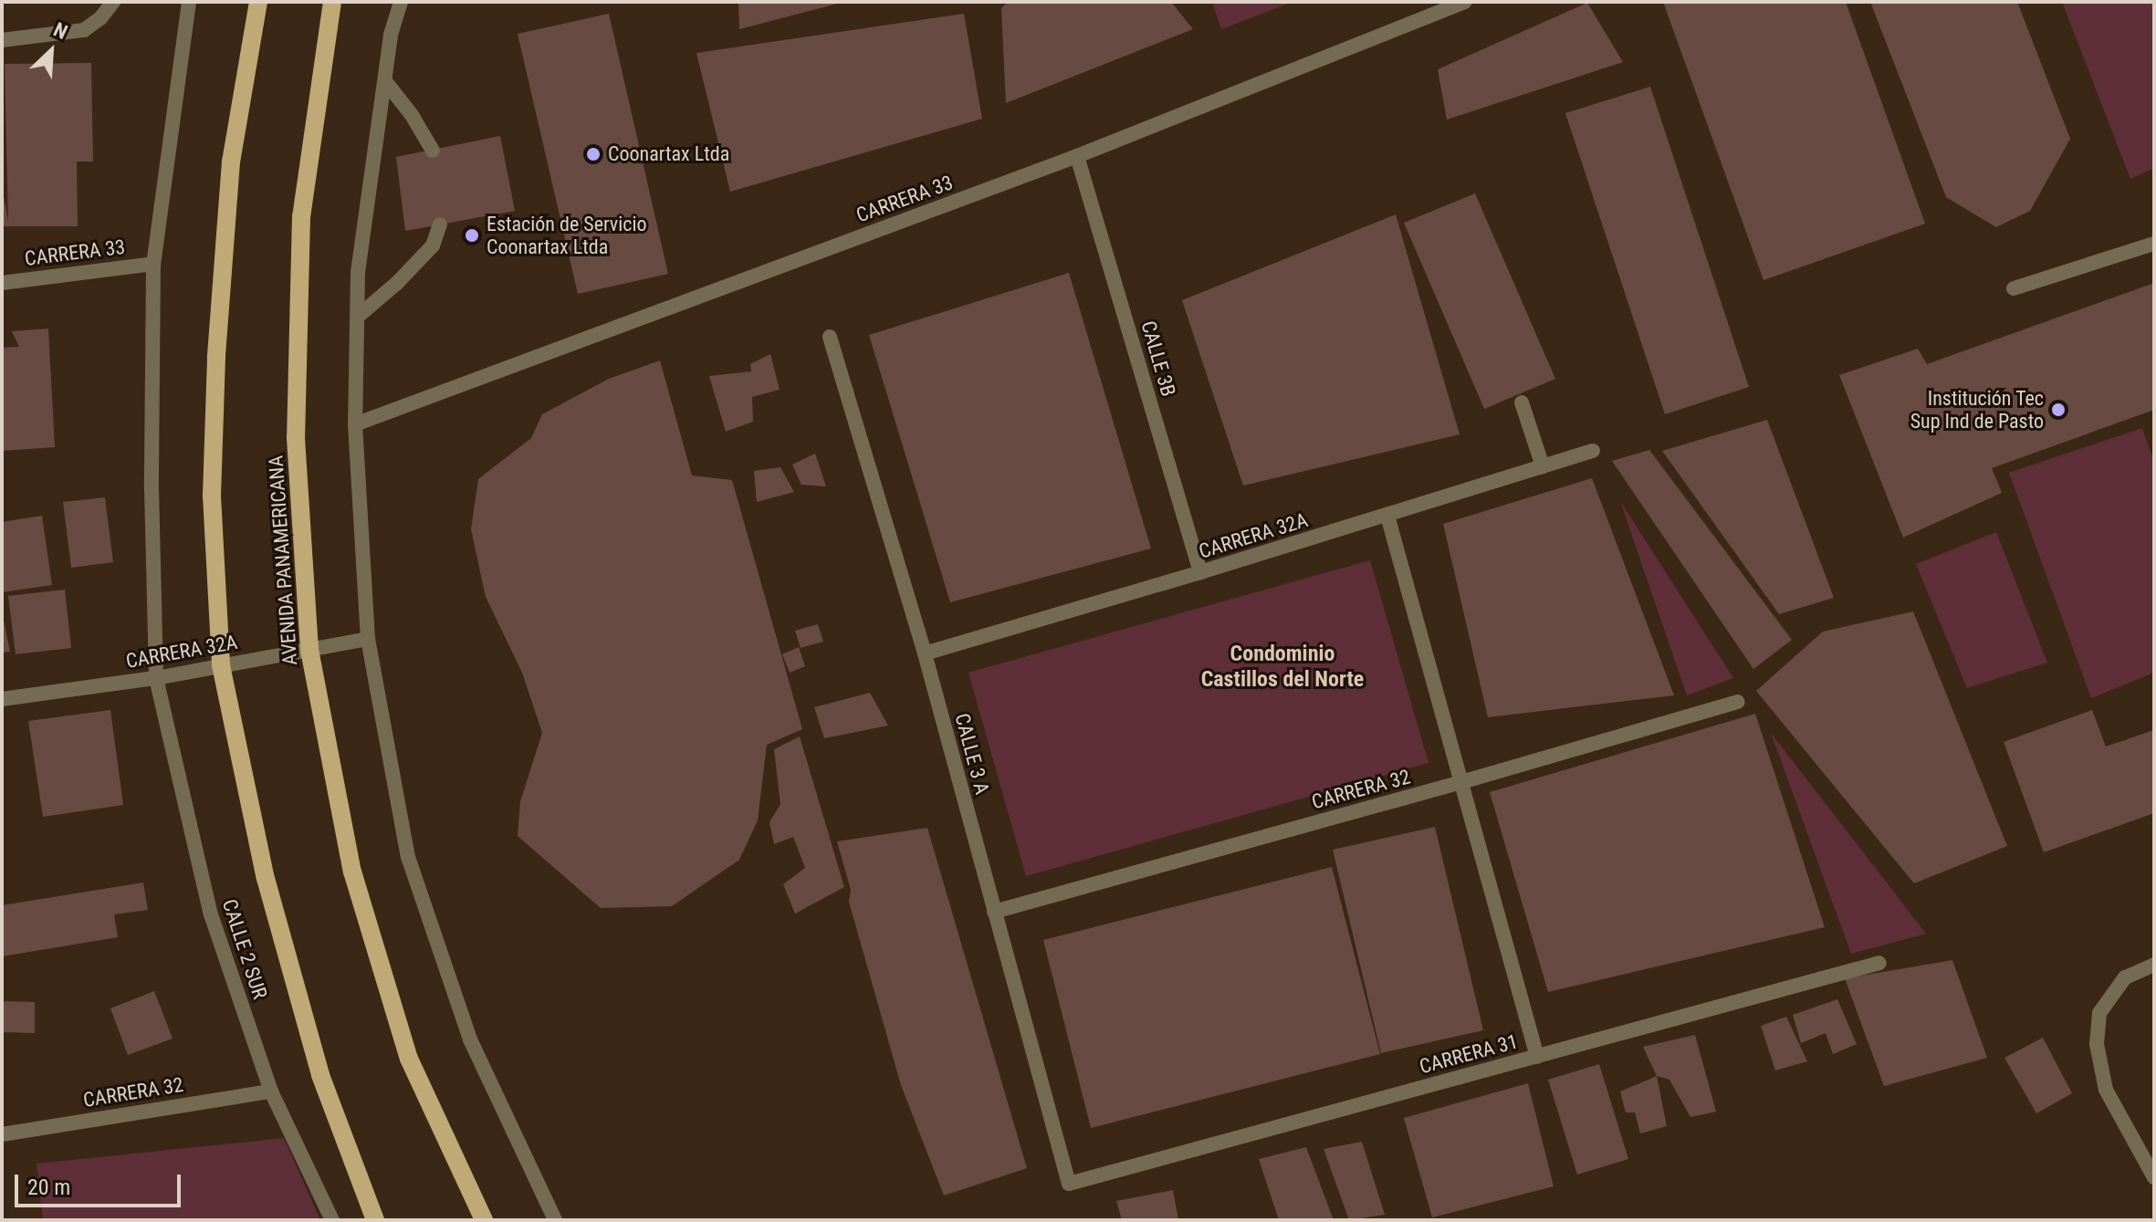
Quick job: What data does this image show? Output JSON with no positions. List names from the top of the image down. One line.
{"streets":{"main road":["AVENIDA PANAMERICANA"],"street":["CARRERA 33","CALLE 3B","CARRERA 32A","CALLE 3 A","CARRERA 32","CALLE 2 SUR","CARRERA 31"]},"crossings":[["CARRERA 33","CALLE 3B"],["CARRERA 33","CALLE 2 SUR"],["CALLE 3B","CARRERA 32A"],["CARRERA 32A","AVENIDA PANAMERICANA"],["CARRERA 32A","CALLE 3 A"],["CARRERA 32A","CALLE 2 SUR"],["CALLE 3 A","CARRERA 32"],["CALLE 3 A","CARRERA 31"],["CARRERA 32","CALLE 2 SUR"]],"districts":["Condominio Castillos del Norte"],"places":["Coonartax Ltda","Estación de Servicio Coonartax Ltda","Institución Tec Sup Ind de Pasto"],"scale_bar":"20 m","north":"top right"}
